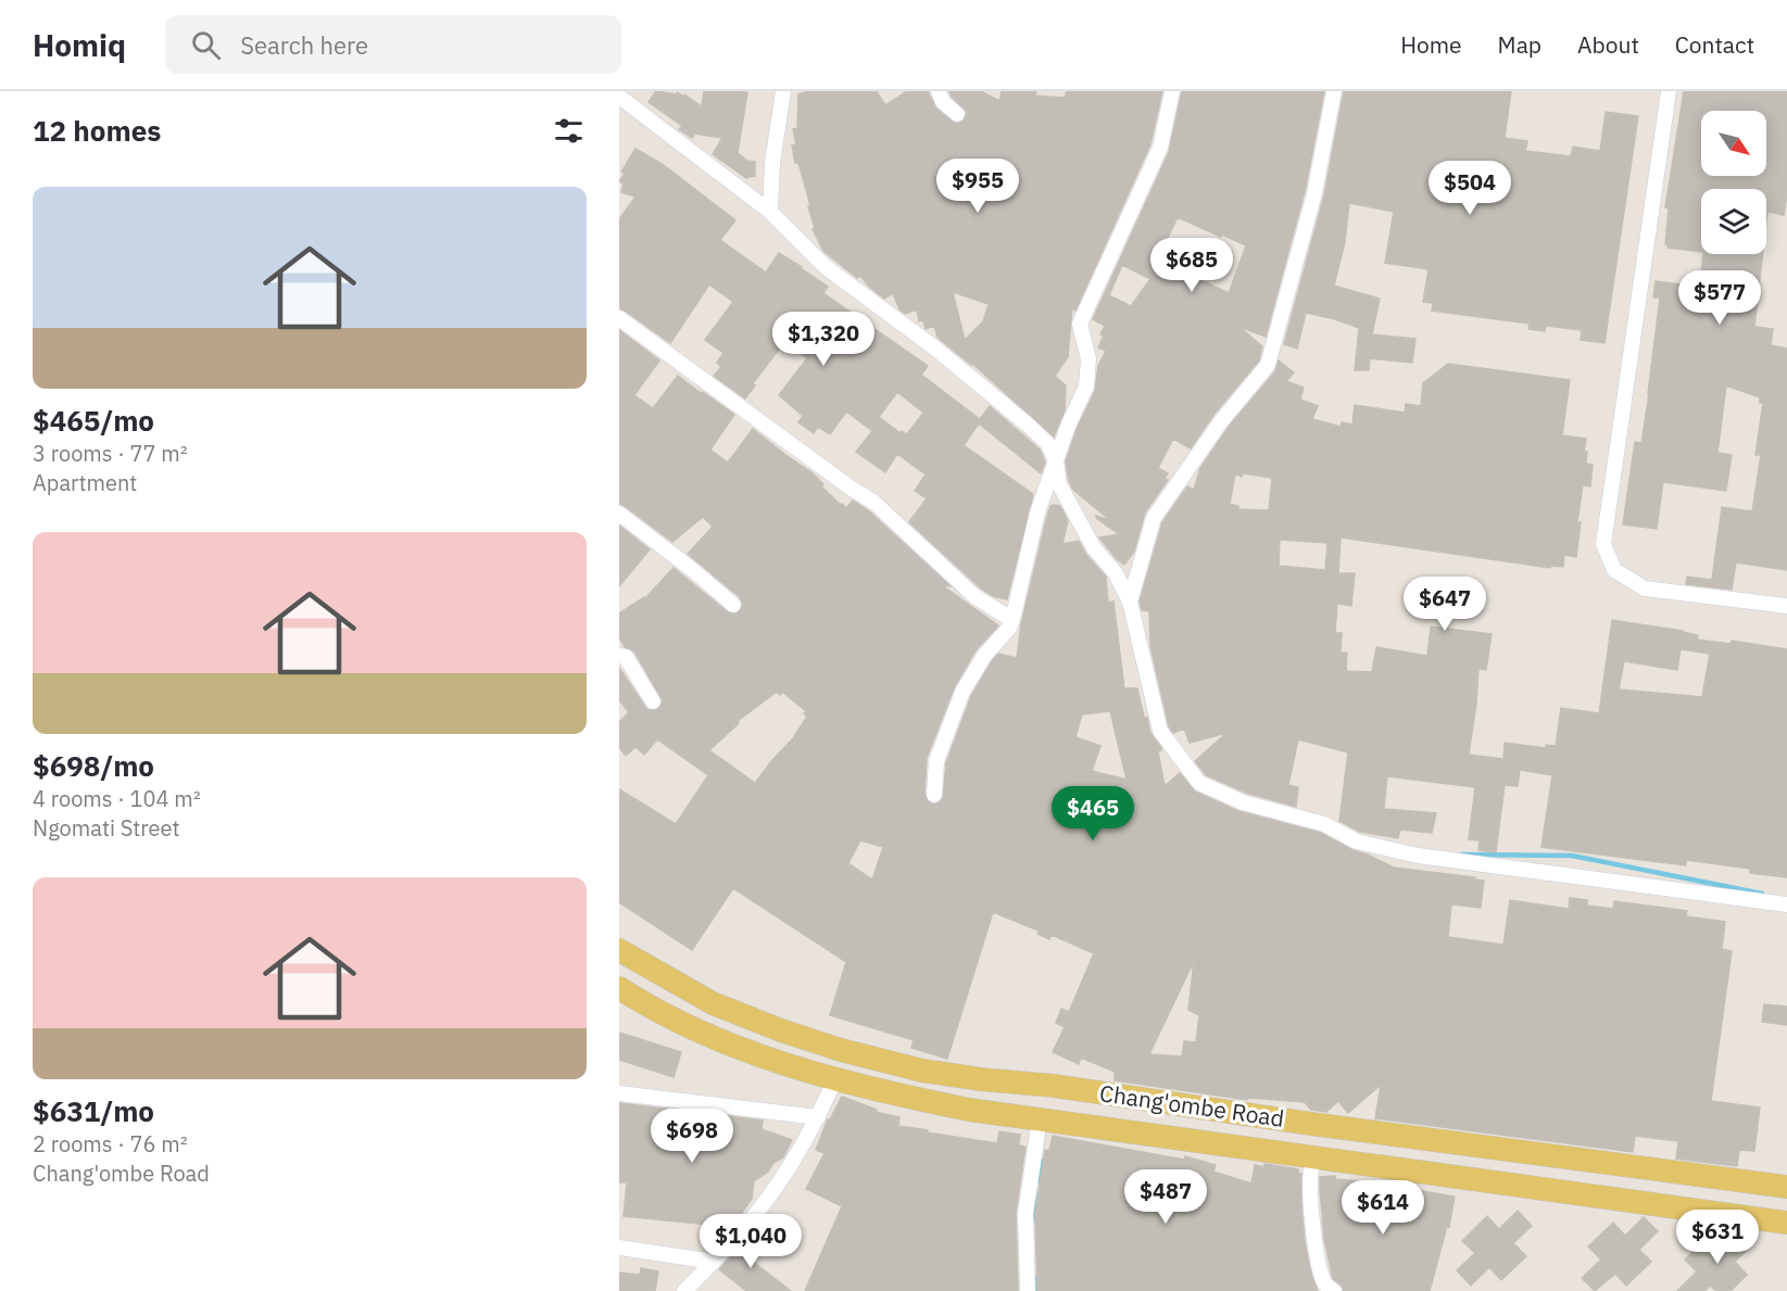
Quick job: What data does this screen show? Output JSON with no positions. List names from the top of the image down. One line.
{"streets":{"main road":["Chang'ombe Road"]},"north":"bottom right","page":{"header":"Homiq","search":"Search here","nav":["Home","Map","About","Contact"],"heading":"12 homes","price":["$955","$504","$685","$577","$1,320","$647","$465","$698","$487","$614","$631","$1,040"],"list":[{"name":"$465/mo","note":"3 rooms · 77 m² · Apartment"},{"name":"$698/mo","note":"4 rooms · 104 m² · Ngomati Street"},{"name":"$631/mo","note":"2 rooms · 76 m² · Chang'ombe Road"}]}}
